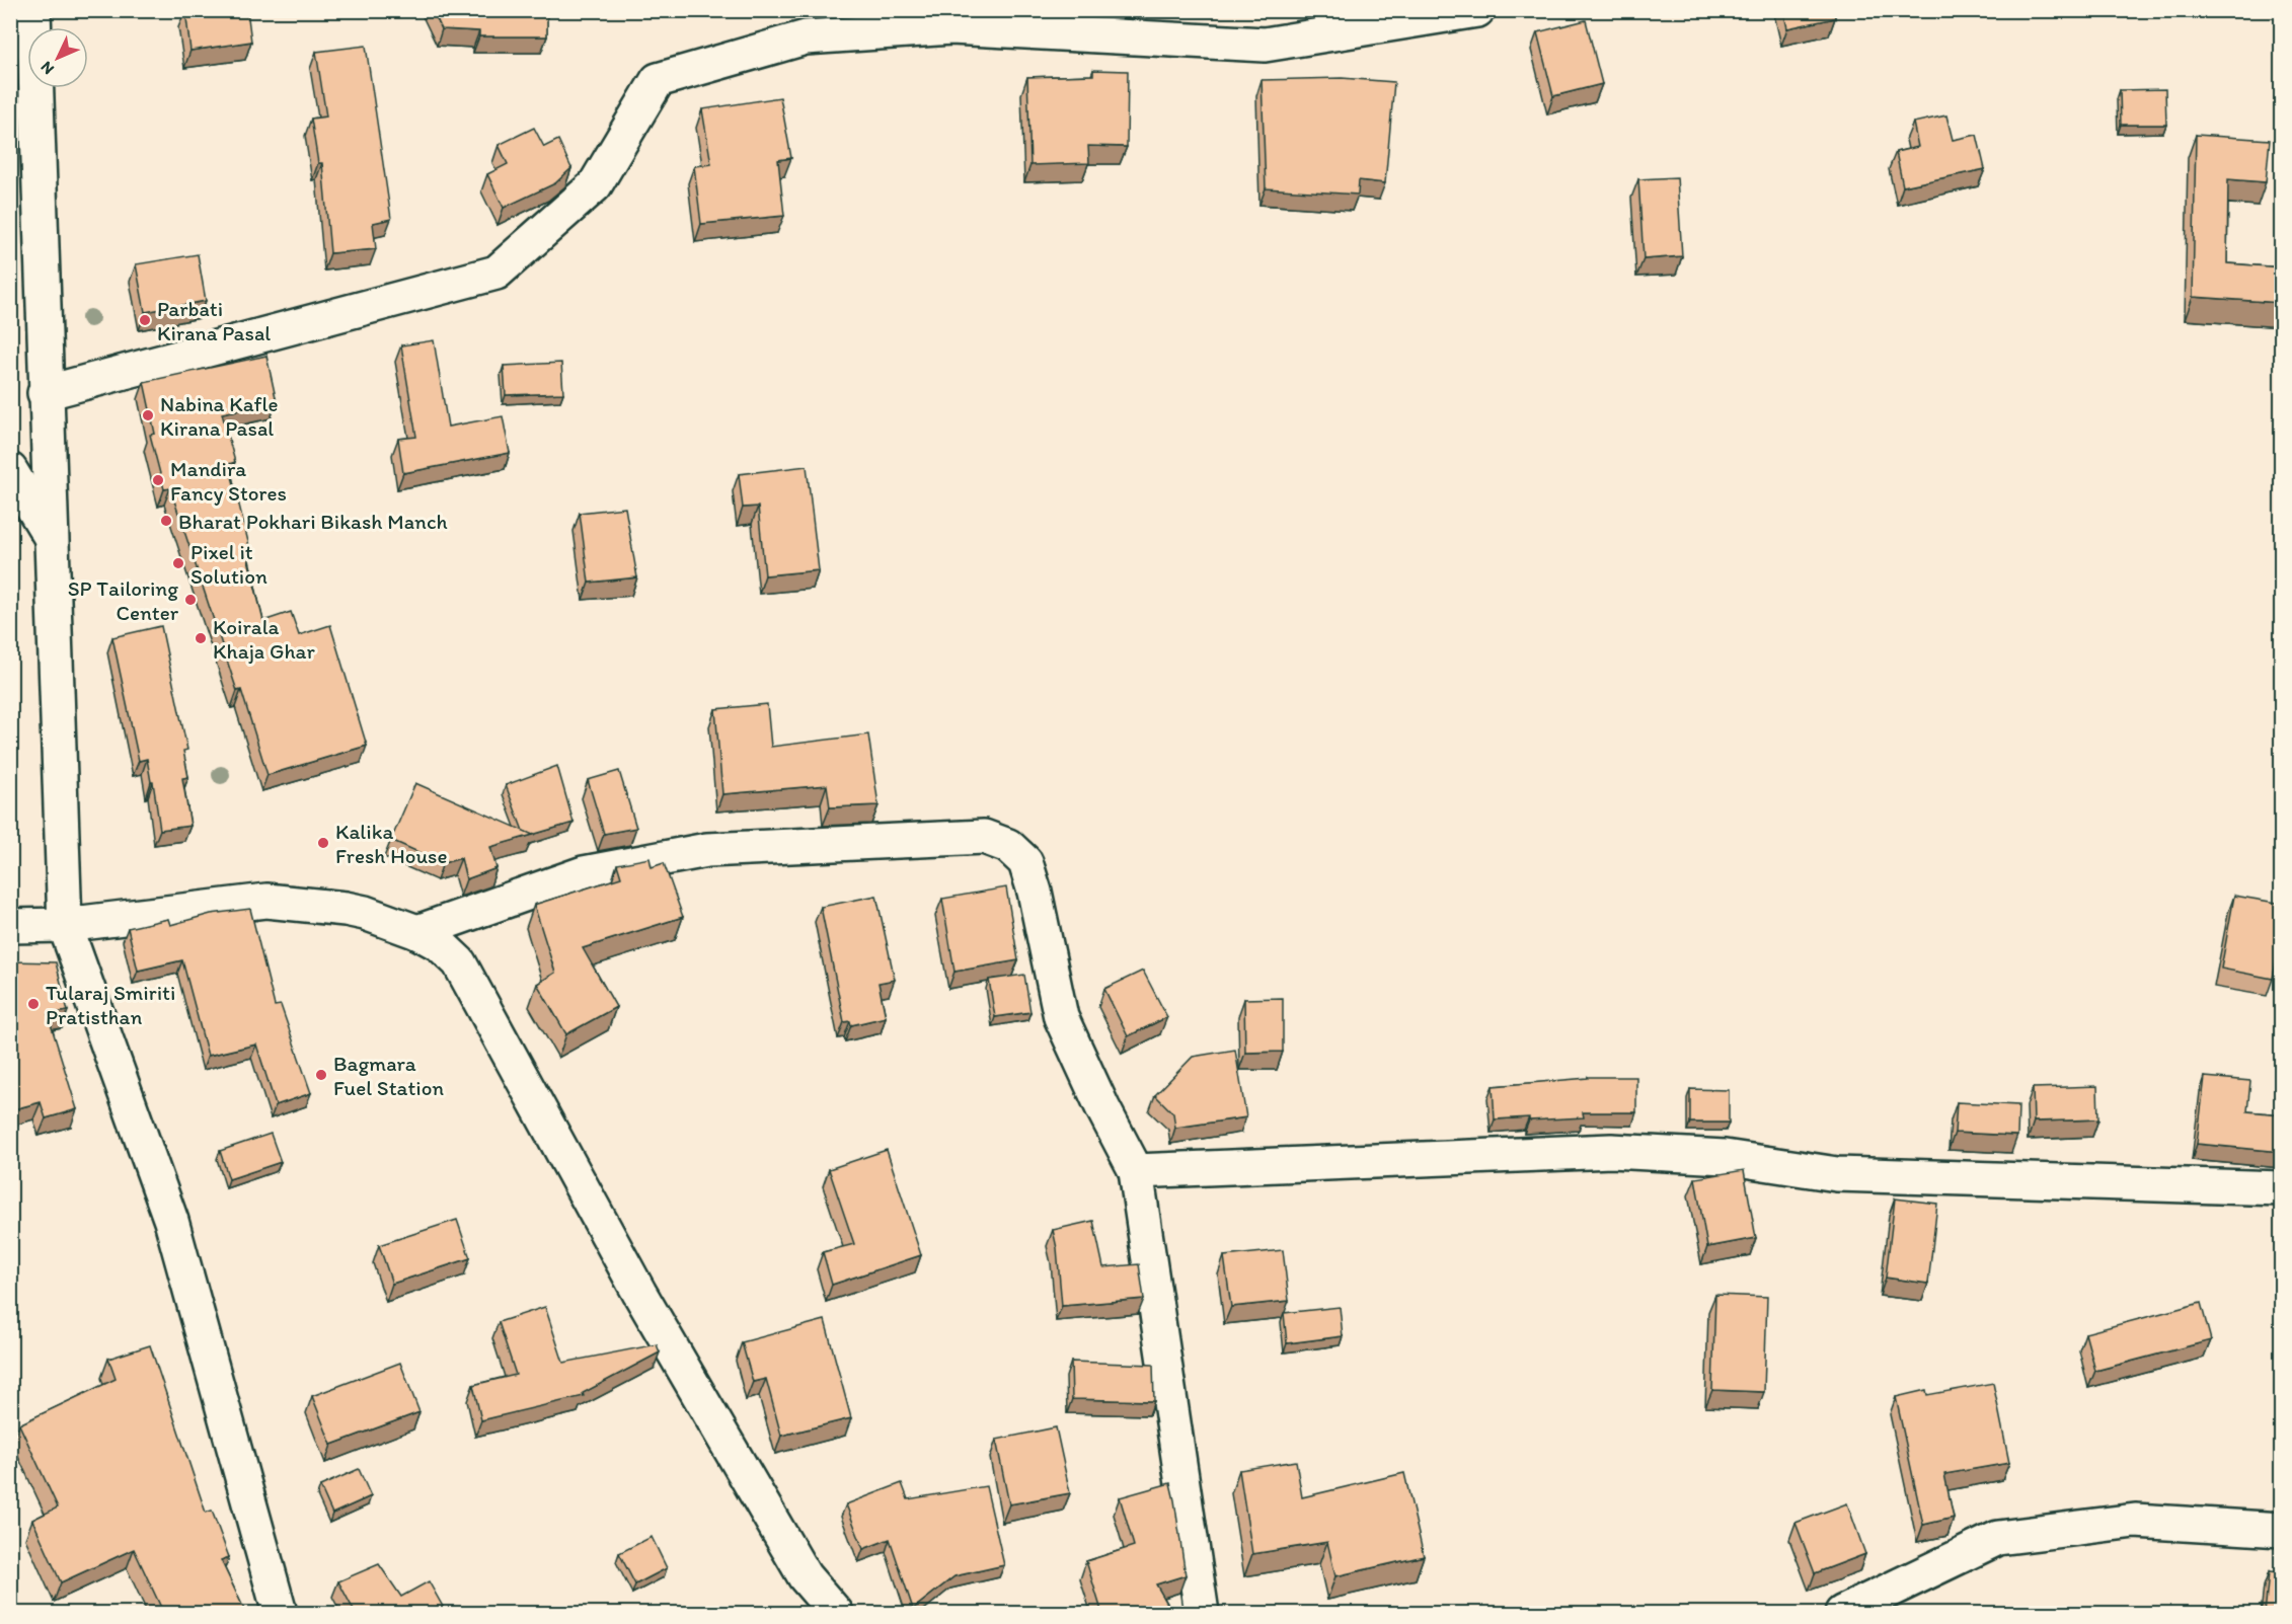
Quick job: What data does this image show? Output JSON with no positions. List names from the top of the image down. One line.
{"places":["Parbati Kirana Pasal","Nabina Kafle Kirana Pasal","Mandira Fancy Stores","Bharat Pokhari Bikash Manch","Pixel it Solution","SP Tailoring Center","Koirala Khaja Ghar","Kalika Fresh House","Tularaj Smiriti Pratisthan","Bagmara Fuel Station"],"north":"bottom left"}
